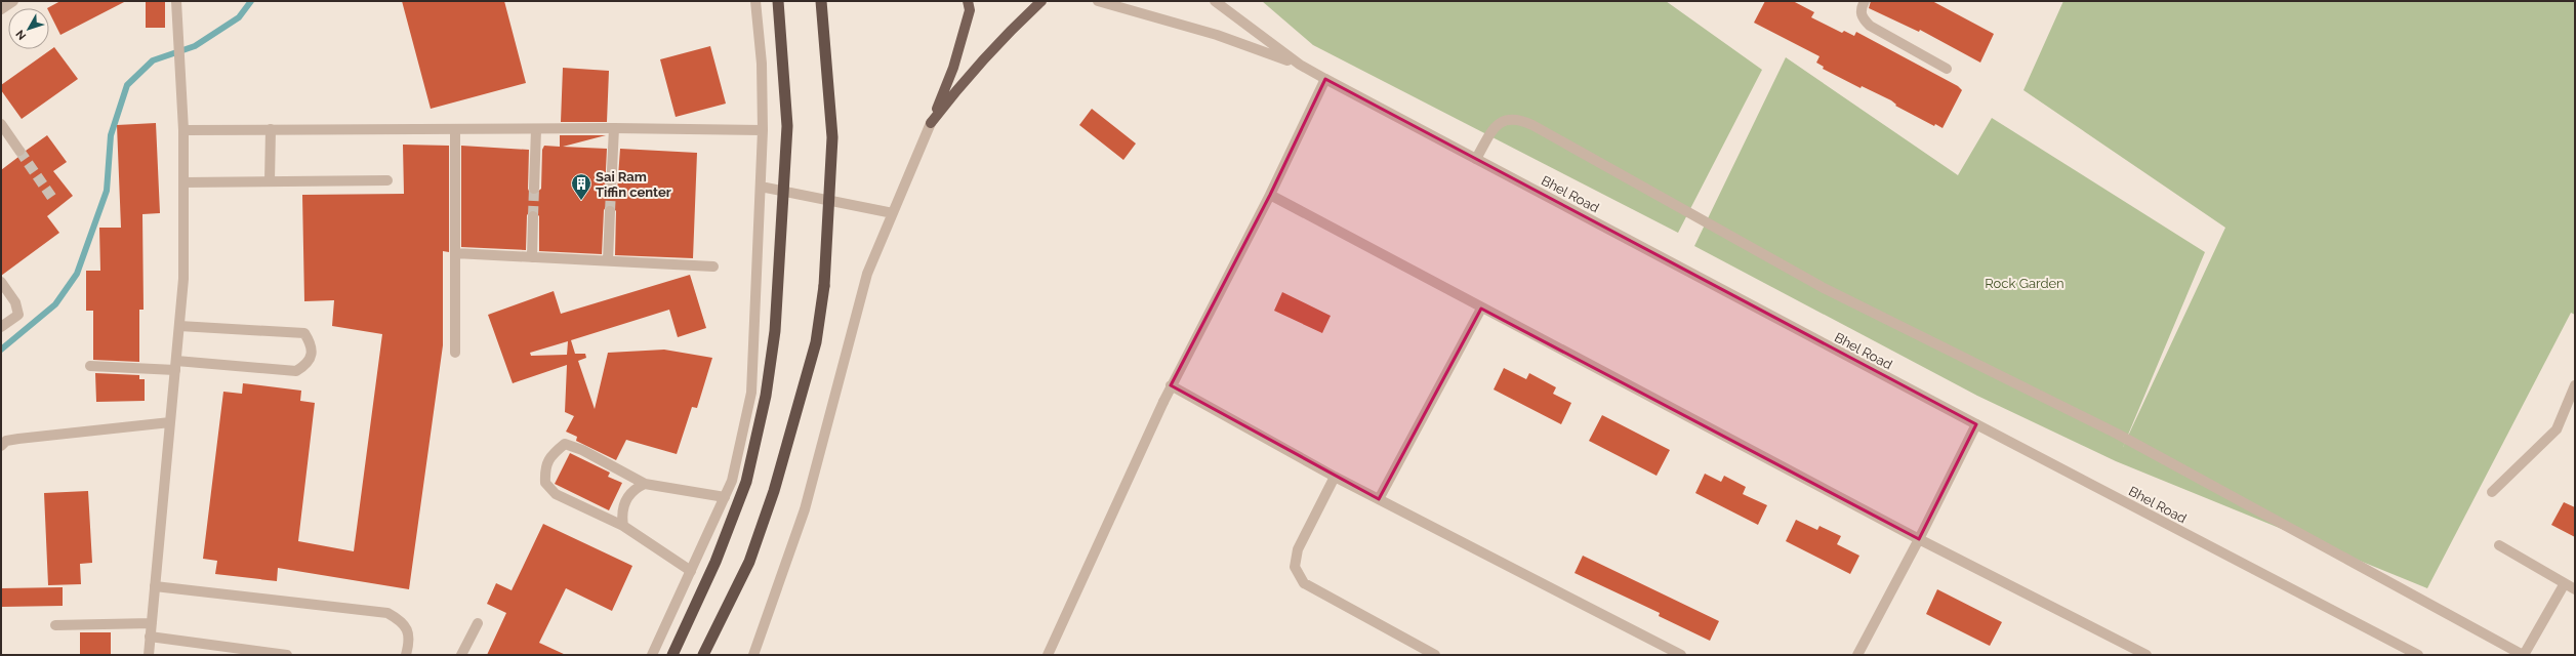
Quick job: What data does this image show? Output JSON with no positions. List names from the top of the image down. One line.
{"streets":{"street":["Bhel Road"]},"parks":["Rock Garden"],"places":{"building":["Sai Ram Tiffin center"]},"north":"bottom left"}
